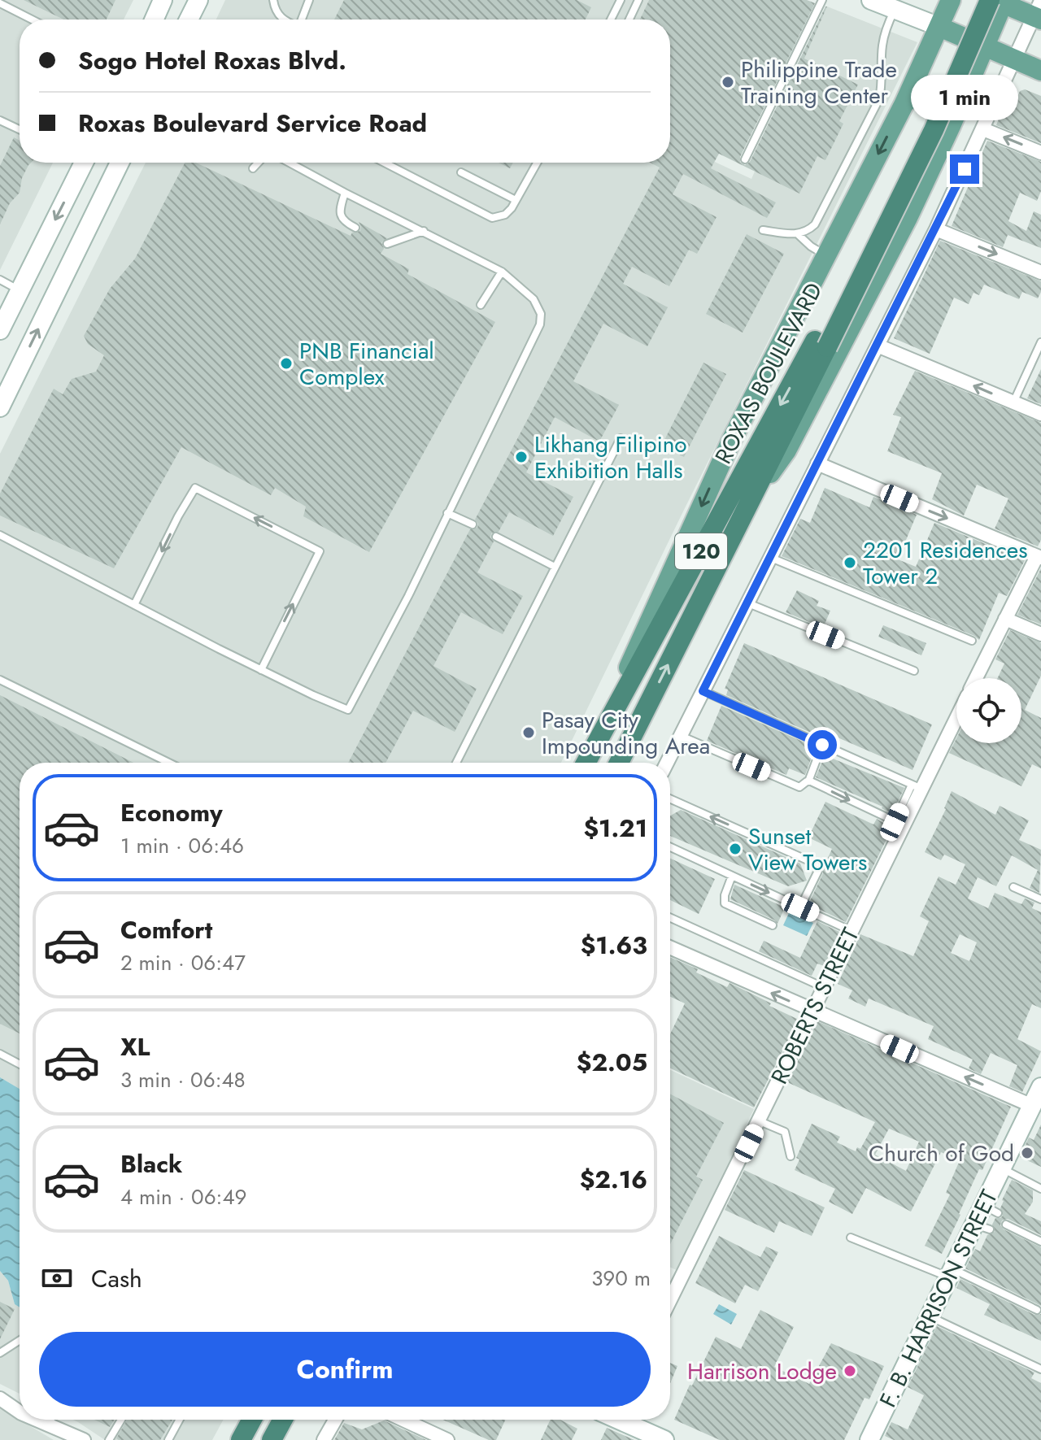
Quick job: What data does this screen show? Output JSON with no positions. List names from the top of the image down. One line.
{"streets":{"highway":["ROXAS BOULEVARD","120"],"main road":["F. B. HARRISON STREET"],"street":["ROBERTS STREET"]},"places":["Philippine Trade Training Center","PNB Financial Complex","Likhang Filipino Exhibition Halls","2201 Residences Tower 2","Pasay City Impounding Area","Sunset View Towers","Church of God","Harrison Lodge"],"page":{"banner":["Sogo Hotel Roxas Blvd.","Roxas Boulevard Service Road"],"bubble":"1 min","list":[{"name":"Economy","note":"1 min · 06:46","value":"$1.21"},{"name":"Comfort","note":"2 min · 06:47","value":"$1.63"},{"name":"XL","note":"3 min · 06:48","value":"$2.05"},{"name":"Black","note":"4 min · 06:49","value":"$2.16"}],"pay":["Cash","390 m"],"buttons":"Confirm"}}
